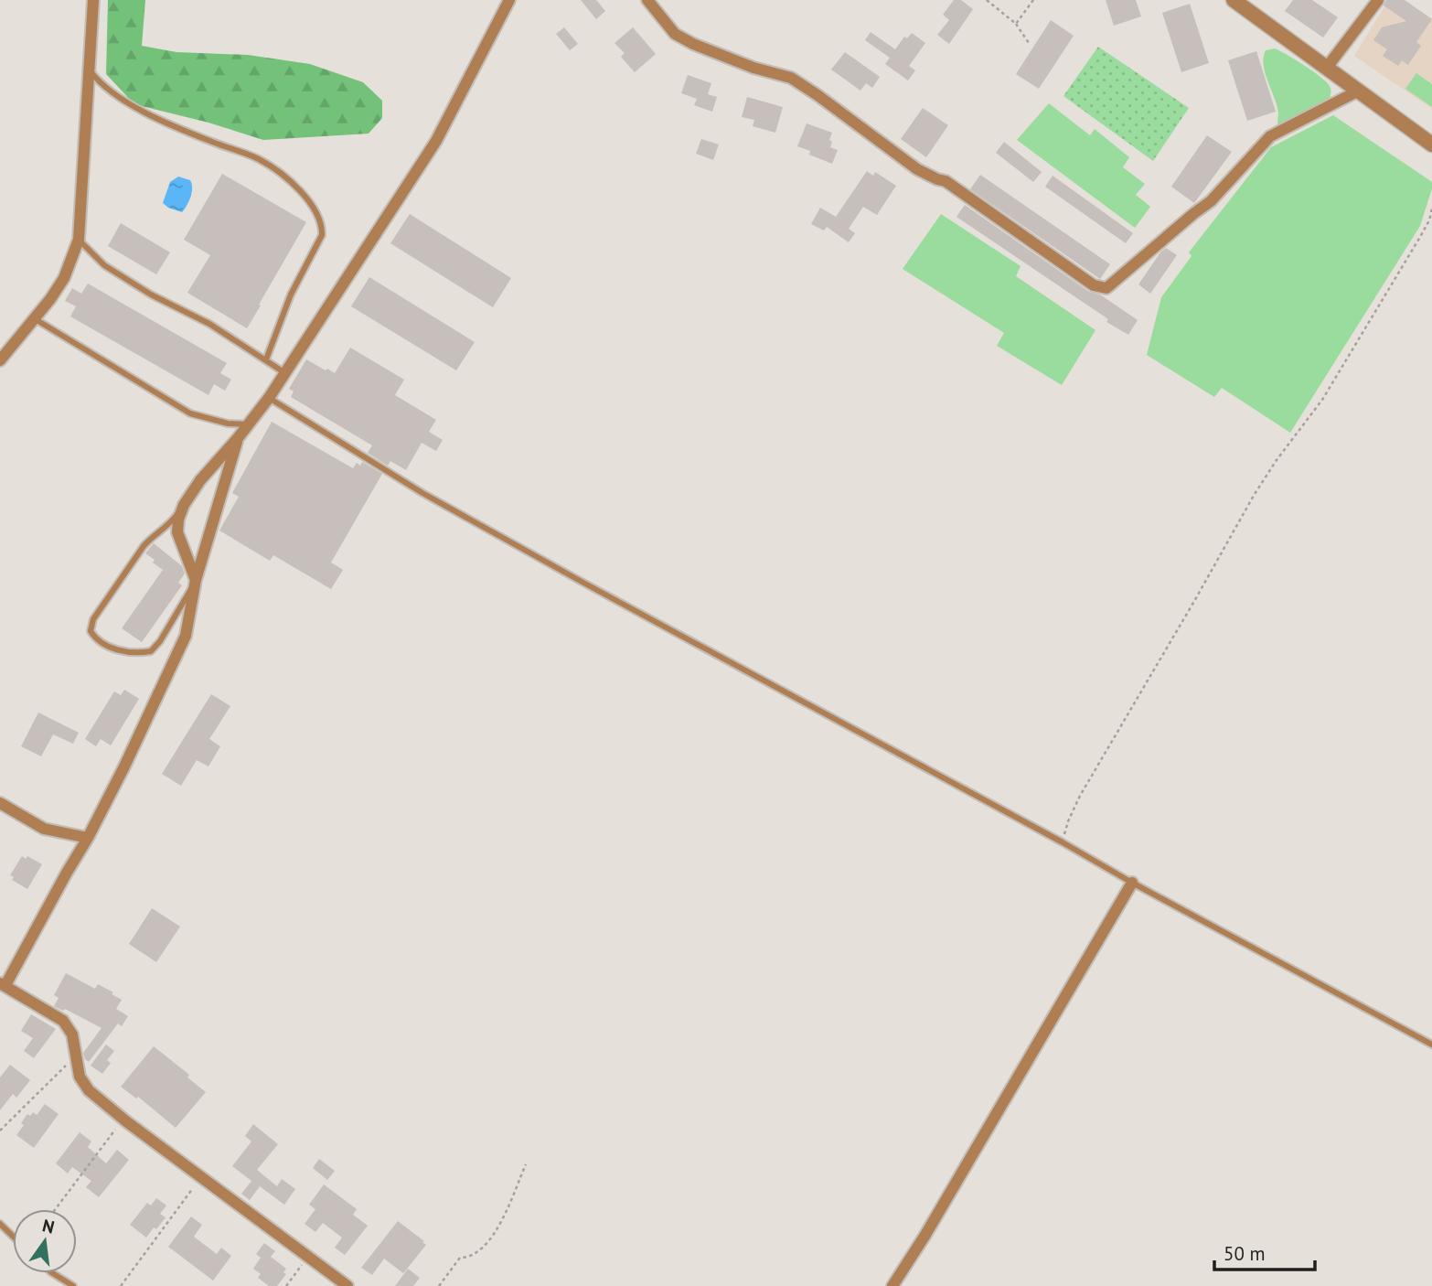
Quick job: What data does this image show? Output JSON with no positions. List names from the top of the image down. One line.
{"scale_bar":"50 m","north":"top"}
